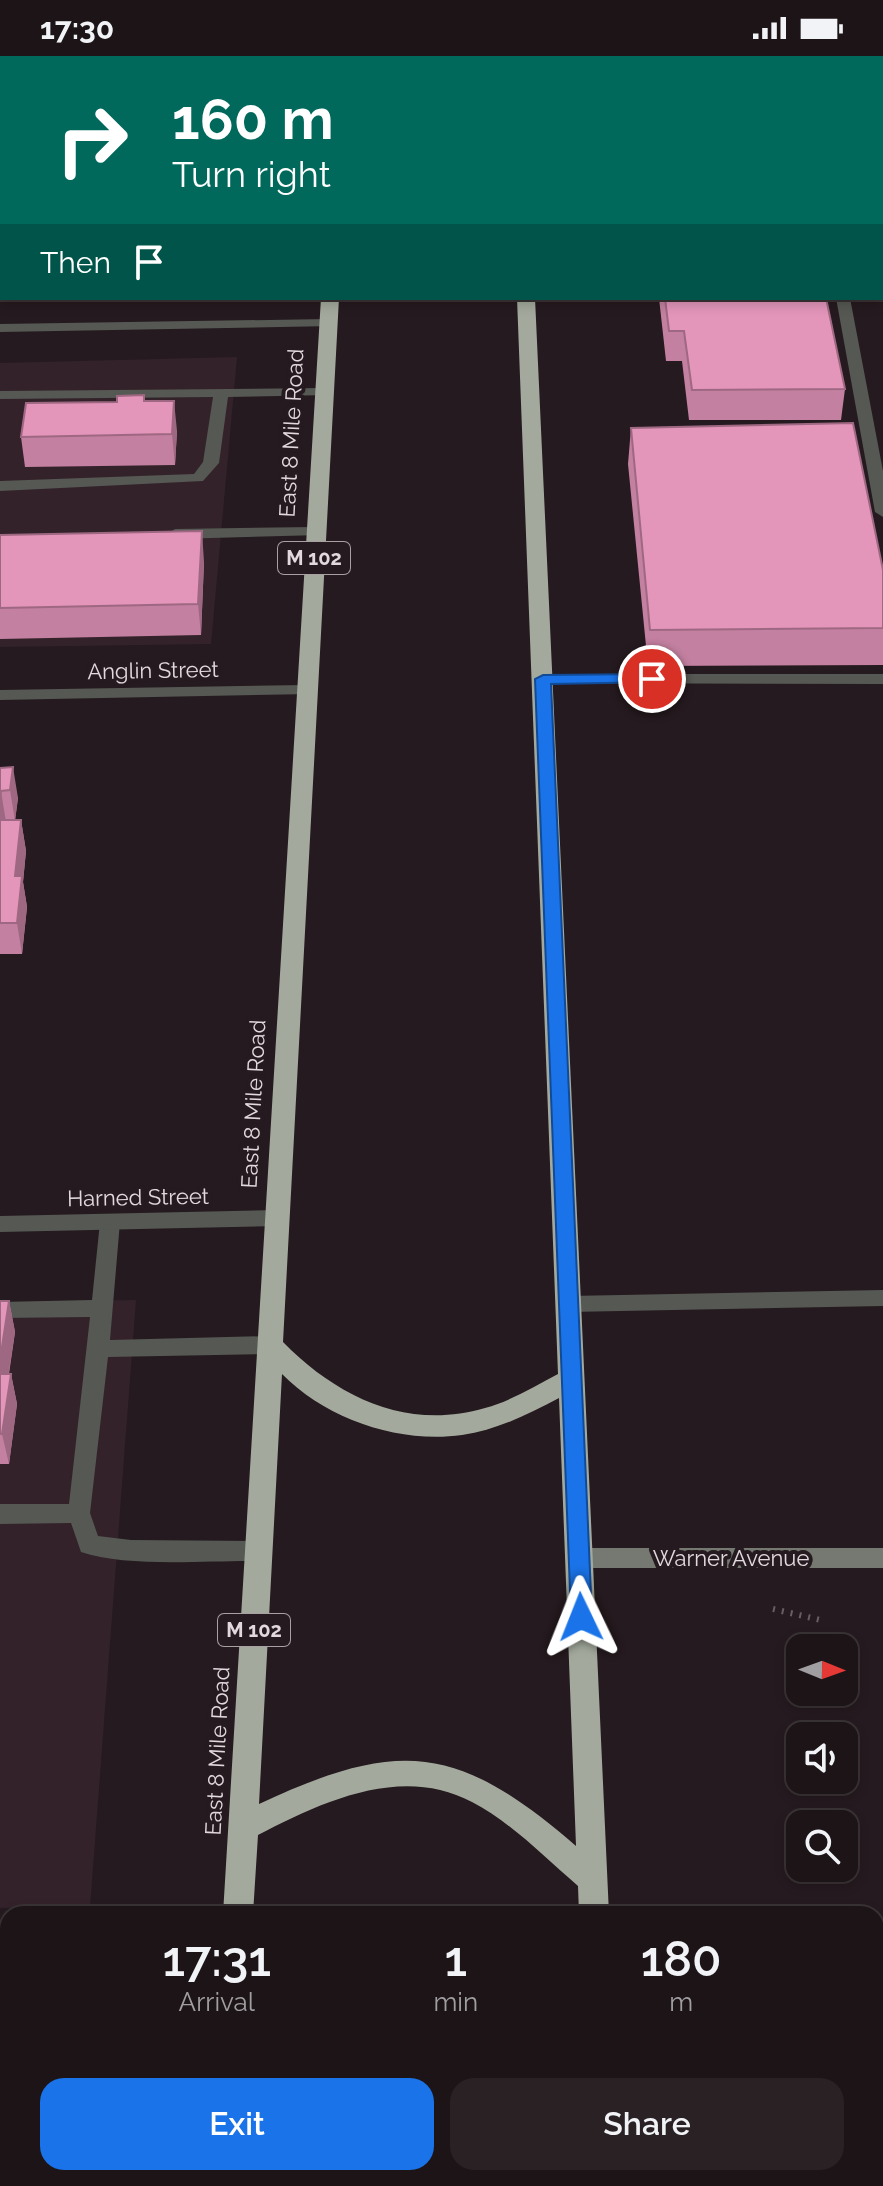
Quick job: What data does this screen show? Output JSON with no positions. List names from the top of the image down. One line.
{"streets":{"highway":["East 8 Mile Road","M 102"],"street":["Anglin Street","Harned Street","Warner Avenue"]},"crossings":[["East 8 Mile Road","Anglin Street"],["East 8 Mile Road","Harned Street"]],"north":"right","page":{"status":"17:30","turn":["160 m","Turn right"],"then":"Then","eta":["17:31","Arrival","1","min","180","m"],"buttons":["Exit","Share"]}}
